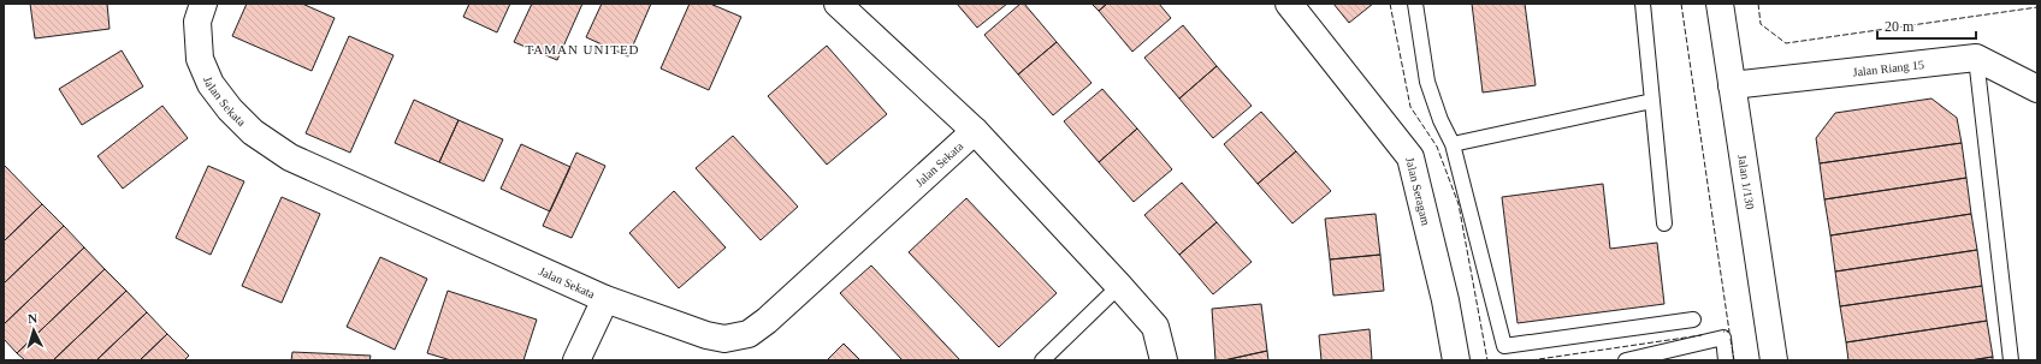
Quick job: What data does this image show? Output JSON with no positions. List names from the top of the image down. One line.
{"streets":{"street":["Jalan Riang 15","Jalan Sekata","Jalan 1/130","Jalan Seragam"]},"crossings":[["Jalan Riang 15","Jalan 1/130"]],"districts":["TAMAN UNITED"],"scale_bar":"20 m","north":"top"}
